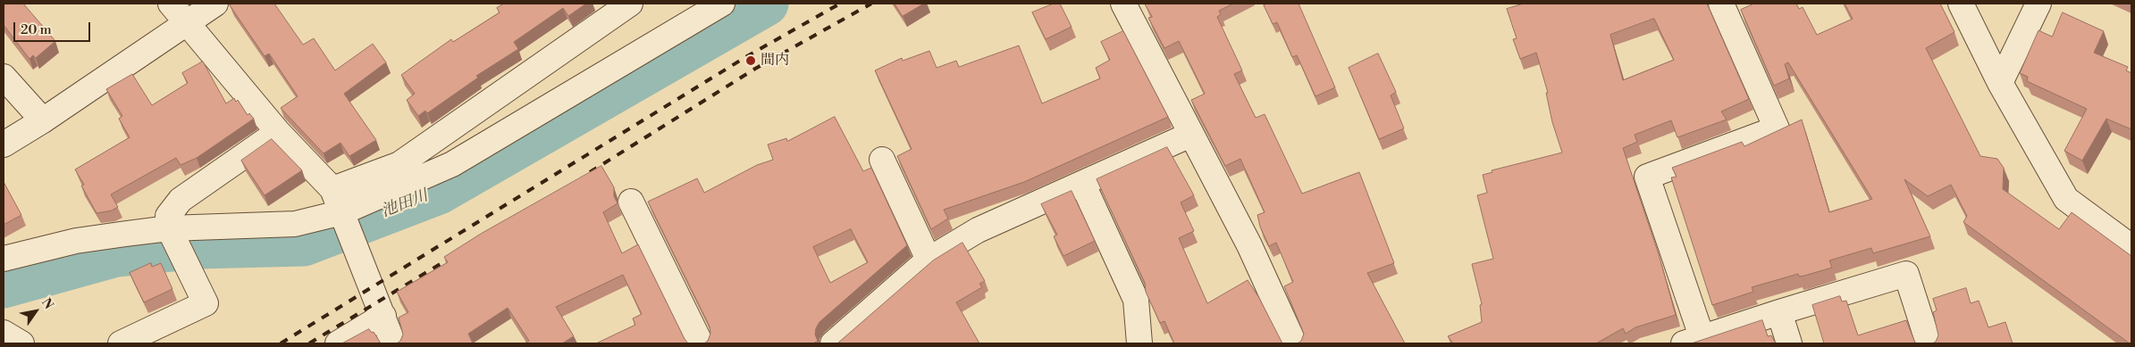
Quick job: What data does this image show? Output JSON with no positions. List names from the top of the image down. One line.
{"water":["池田川"],"places":["間内"],"scale_bar":"20 m","north":"top right"}
